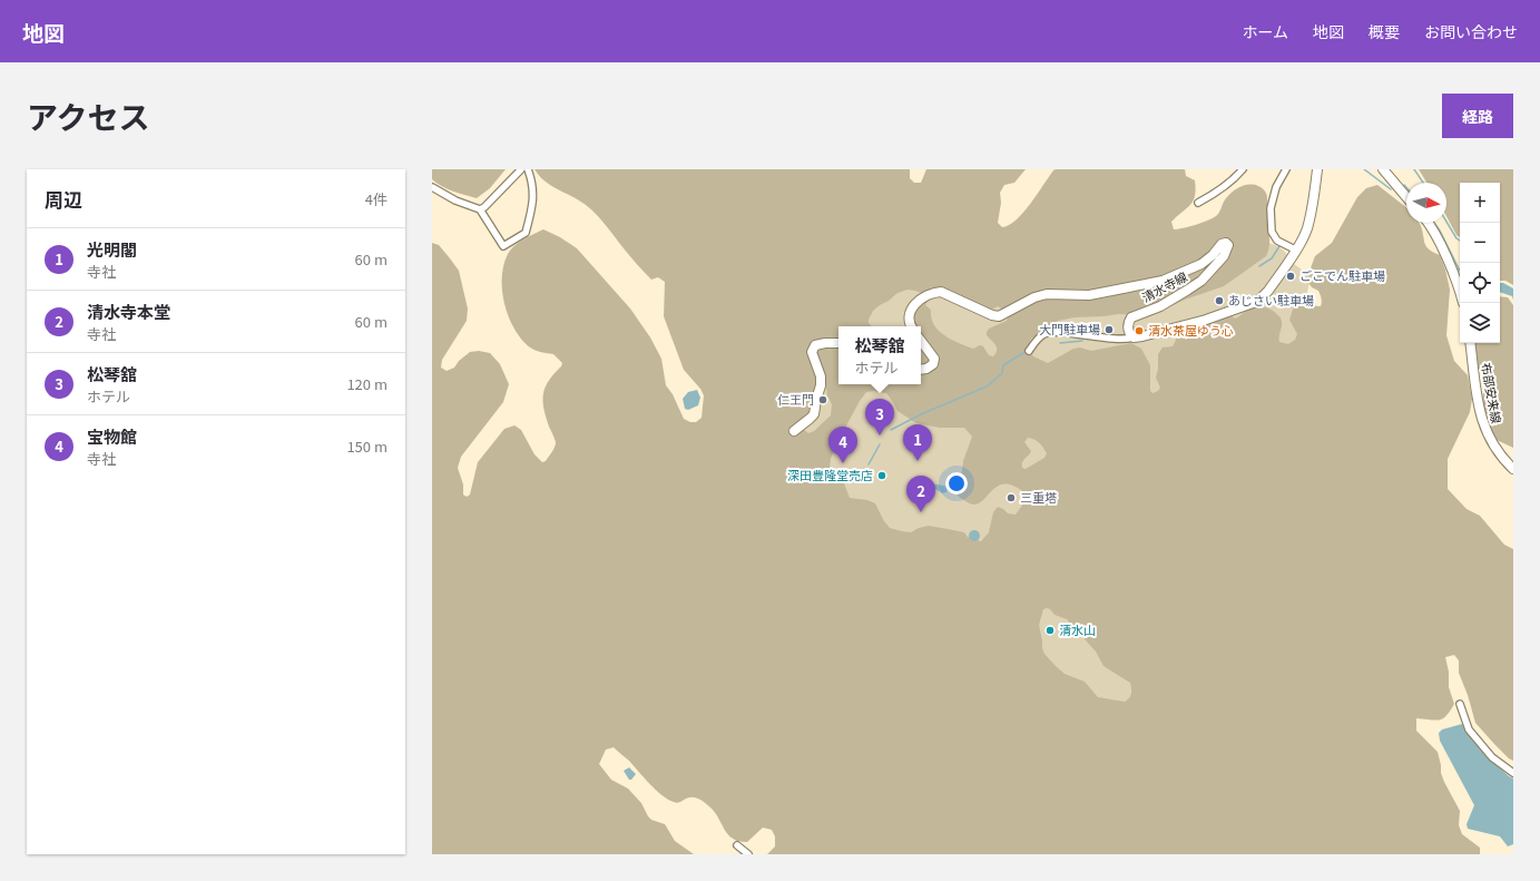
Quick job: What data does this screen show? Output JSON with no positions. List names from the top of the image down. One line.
{"streets":{"main road":["清水寺線","布部安来線"]},"places":["ごこでん駐車場","あじさい駐車場","大門駐車場","清水茶屋ゆう心","仁王門","深田豊隆堂売店","三重塔","清水山"],"north":"right","page":{"header":"地図","nav":["ホーム","地図","概要","お問い合わせ"],"title":"アクセス","buttons":"経路","heading":["周辺","4件"],"map_buttons":["+","−"],"list":[{"mark":"1","name":"光明閣","note":"寺社","value":"60 m"},{"mark":"2","name":"清水寺本堂","note":"寺社","value":"60 m"},{"mark":"3","name":"松琴舘","note":"ホテル","value":"120 m"},{"mark":"4","name":"宝物館","note":"寺社","value":"150 m"}],"popup":["松琴舘","ホテル"],"pins":["3","1","4","2"]}}
